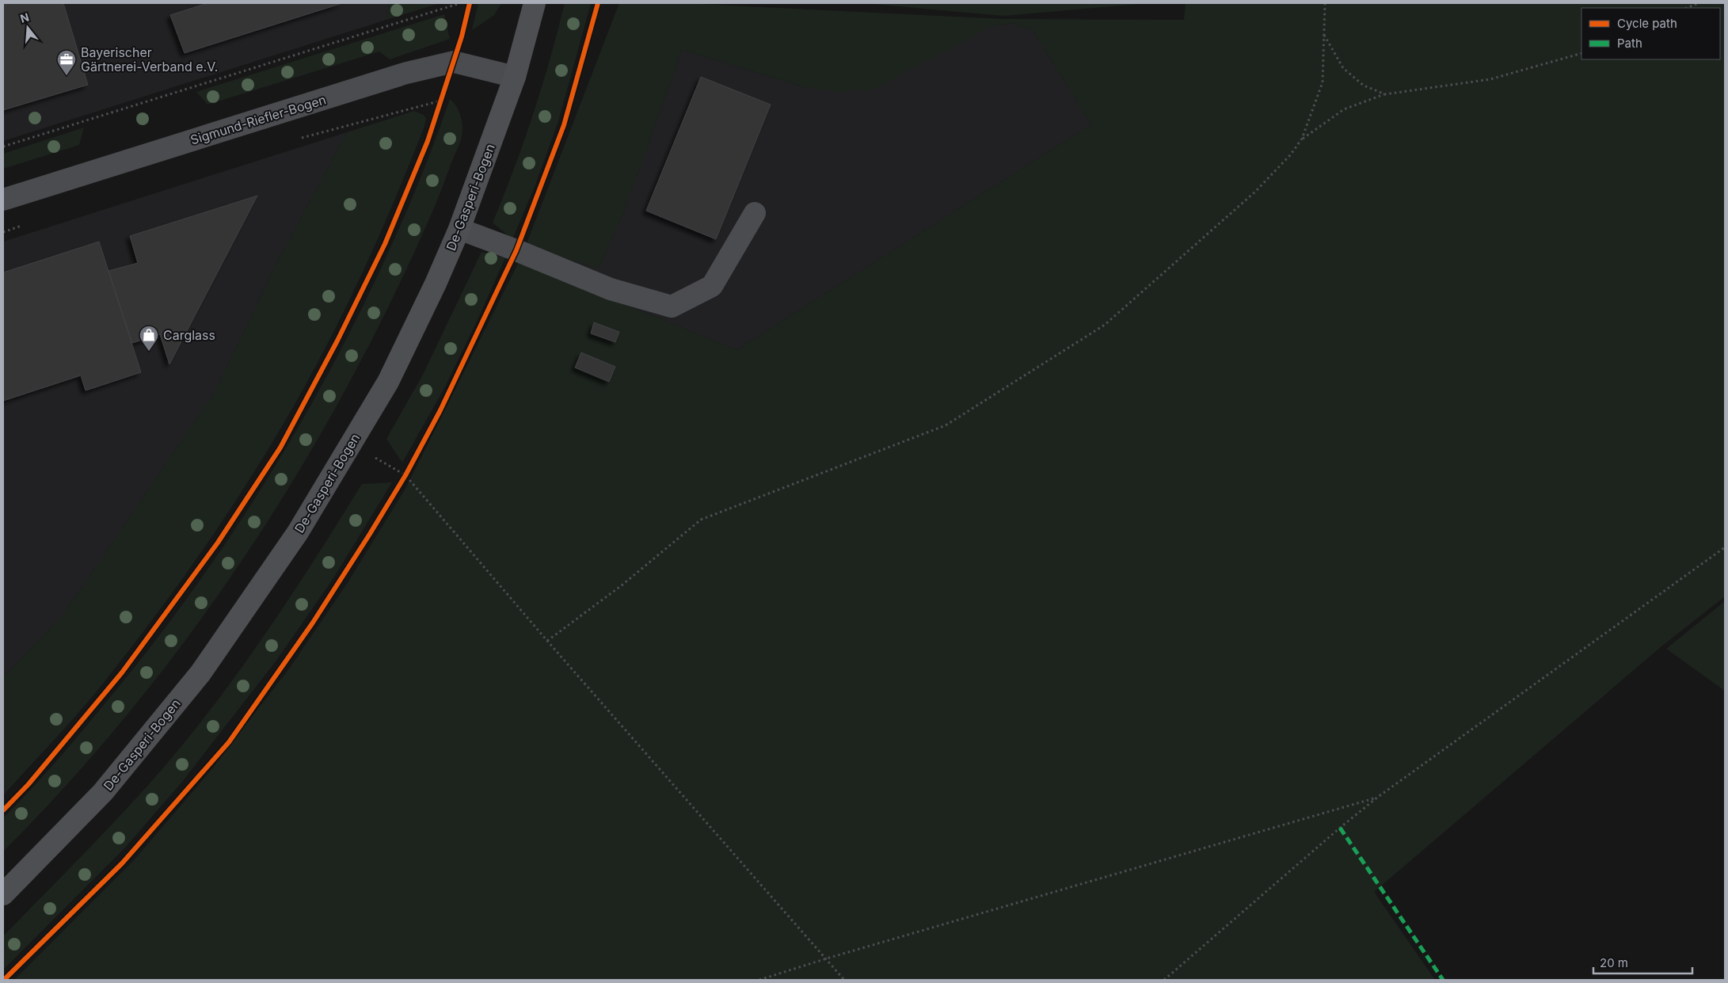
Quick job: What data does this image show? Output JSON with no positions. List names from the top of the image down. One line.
{"streets":{"main road":["De-Gasperi-Bogen"],"street":["Sigmund-Riefler-Bogen"]},"crossings":[["Sigmund-Riefler-Bogen","De-Gasperi-Bogen"]],"places":{"office":["Bayerischer Gärtnerei-Verband e.V."],"shop":["Carglass"]},"legend":["Cycle path","Path"],"scale_bar":"20 m","north":"top"}
